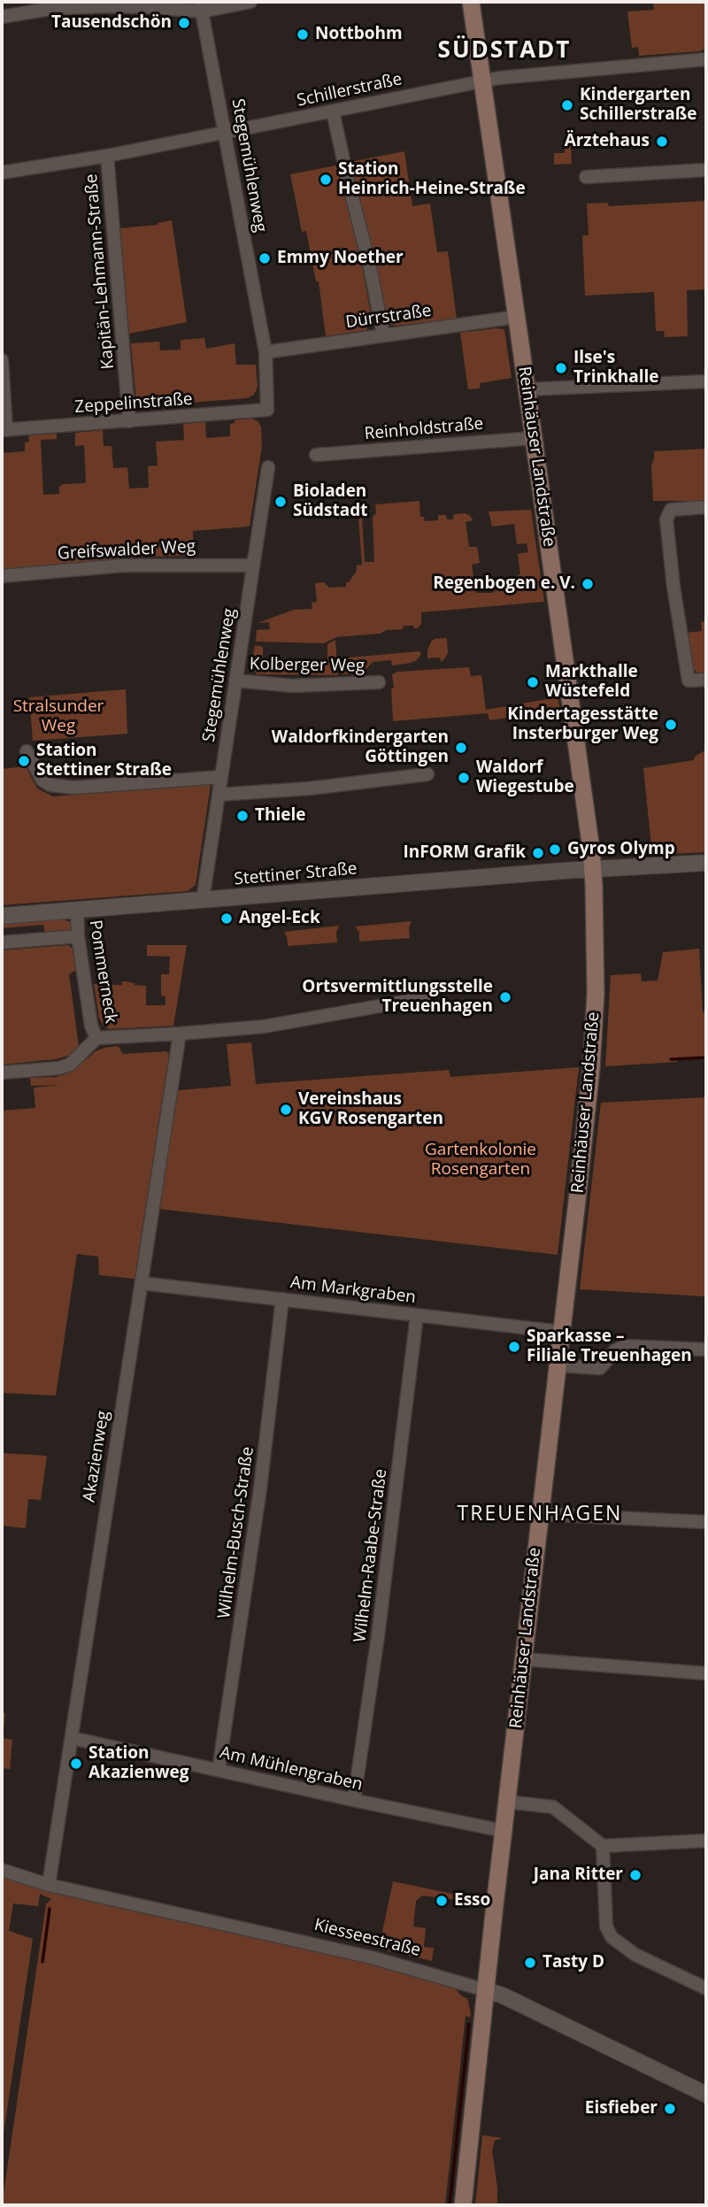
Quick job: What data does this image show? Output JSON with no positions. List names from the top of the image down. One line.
{"streets":{"main road":["Reinhäuser Landstraße"],"street":["Schillerstraße","Stegemühlenweg","Kapitän-Lehmann-Straße","Dürrstraße","Zeppelinstraße","Reinholdstraße","Greifswalder Weg","Kolberger Weg","Stettiner Straße","Pommerneck","Am Markgraben","Akazienweg","Wilhelm-Busch-Straße","Wilhelm-Raabe-Straße","Am Mühlengraben","Kiesseestraße"]},"crossings":[["Schillerstraße","Stegemühlenweg"],["Schillerstraße","Kapitän-Lehmann-Straße"],["Schillerstraße","Reinhäuser Landstraße"],["Stegemühlenweg","Dürrstraße"],["Stegemühlenweg","Zeppelinstraße"],["Stegemühlenweg","Greifswalder Weg"],["Stegemühlenweg","Kolberger Weg"],["Stegemühlenweg","Stettiner Straße"],["Kapitän-Lehmann-Straße","Zeppelinstraße"],["Dürrstraße","Reinhäuser Landstraße"],["Reinholdstraße","Reinhäuser Landstraße"],["Reinhäuser Landstraße","Stettiner Straße"],["Reinhäuser Landstraße","Am Markgraben"],["Reinhäuser Landstraße","Am Mühlengraben"],["Reinhäuser Landstraße","Kiesseestraße"],["Stettiner Straße","Pommerneck"],["Pommerneck","Akazienweg"],["Am Markgraben","Akazienweg"],["Am Markgraben","Wilhelm-Busch-Straße"],["Am Markgraben","Wilhelm-Raabe-Straße"],["Akazienweg","Am Mühlengraben"],["Akazienweg","Kiesseestraße"],["Wilhelm-Busch-Straße","Am Mühlengraben"],["Wilhelm-Raabe-Straße","Am Mühlengraben"]],"districts":["SÜDSTADT","TREUENHAGEN"],"parks":["Stralsunder Weg","Gartenkolonie Rosengarten"],"places":["Tausendschön","Nottbohm","Kindergarten Schillerstraße","Ärztehaus","Station Heinrich-Heine-Straße","Emmy Noether","Ilse's Trinkhalle","Bioladen Südstadt","Regenbogen e. V.","Markthalle Wüstefeld","Kindertagesstätte Insterburger Weg","Waldorfkindergarten Göttingen","Station Stettiner Straße","Waldorf Wiegestube","Thiele","Gyros Olymp","InFORM Grafik","Angel-Eck","Ortsvermittlungsstelle Treuenhagen","Vereinshaus KGV Rosengarten","Sparkasse – Filiale Treuenhagen","Station Akazienweg","Jana Ritter","Esso","Tasty D","Eisfieber"]}
